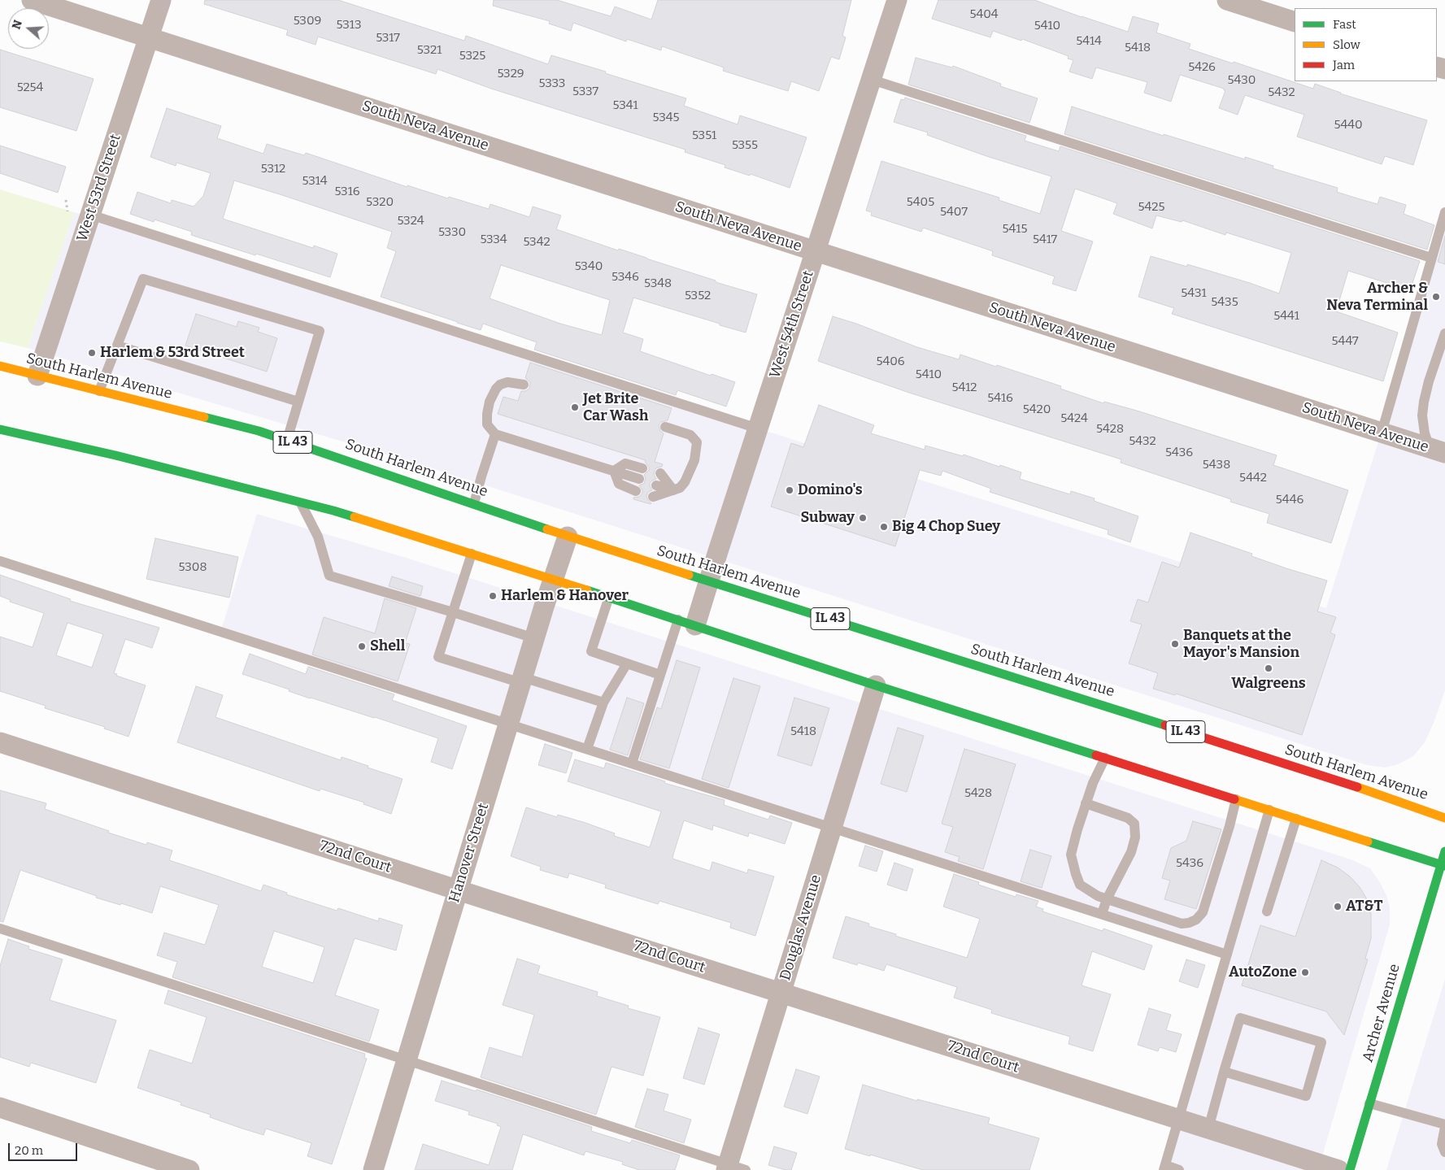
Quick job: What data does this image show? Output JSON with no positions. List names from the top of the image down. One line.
{"streets":{"main road":["South Harlem Avenue","IL 43","Archer Avenue"],"street":["South Neva Avenue","West 53rd Street","West 54th Street","Hanover Street","72nd Court","Douglas Avenue"]},"crossings":[["South Neva Avenue","West 53rd Street"],["South Neva Avenue","West 54th Street"],["West 53rd Street","South Harlem Avenue"],["West 54th Street","South Harlem Avenue"],["South Harlem Avenue","Hanover Street"],["Hanover Street","72nd Court"],["72nd Court","Douglas Avenue"]],"places":["Archer & Neva Terminal","Harlem & 53rd Street","Jet Brite Car Wash","Domino's","Subway","Big 4 Chop Suey","Harlem & Hanover","Banquets at the Mayor's Mansion","Shell","Walgreens","AT&T","AutoZone"],"house_numbers":["5404","5309","5313","5410","5317","5414","5418","5321","5325","5426","5329","5430","5333","5254","5337","5432","5341","5345","5440","5351","5355","5312","5314","5316","5320","5405","5425","5407","5324","5415","5330","5334","5417","5342","5340","5346","5348","5431","5352","5435","5441","5447","5406","5410","5412","5416","5420","5424","5428","5432","5436","5438","5442","5446","5308","5418","5428","5436"],"legend":["Fast","Slow","Jam"],"scale_bar":"20 m","north":"left"}
